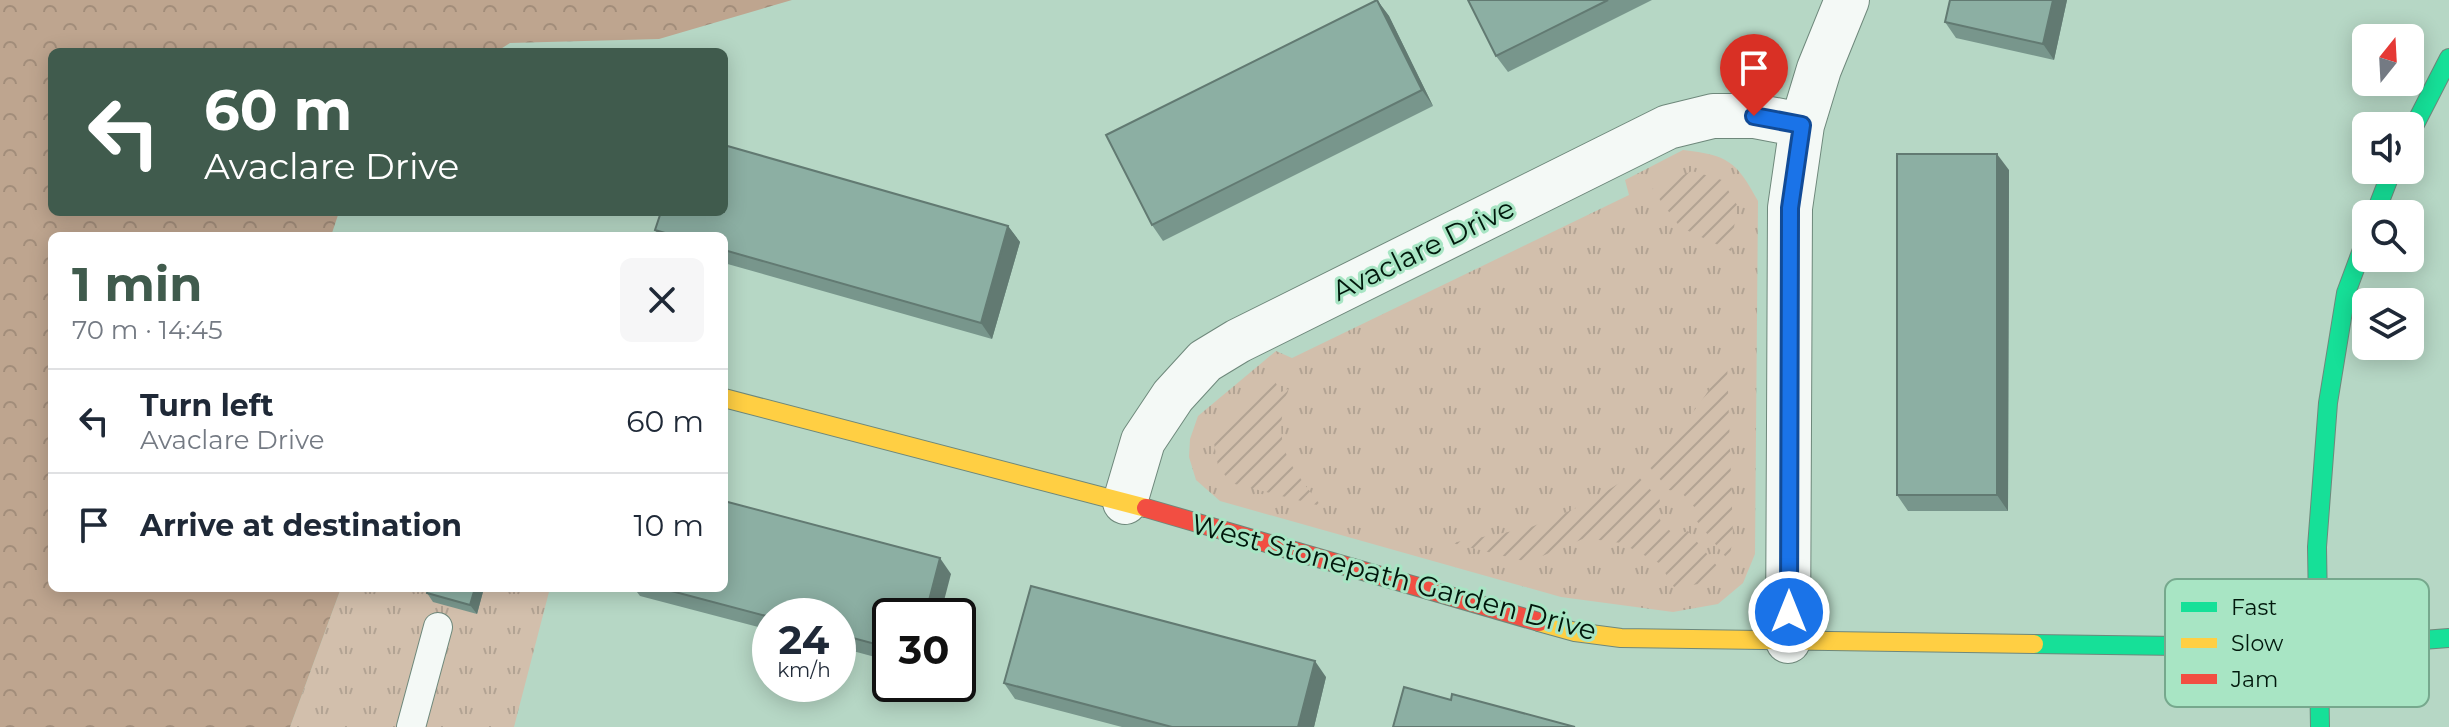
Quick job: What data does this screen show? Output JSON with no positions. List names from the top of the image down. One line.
{"streets":{"street":["Avaclare Drive","West Stonepath Garden Drive"]},"crossings":[["Avaclare Drive","West Stonepath Garden Drive"]],"legend":["Fast","Slow","Jam"],"north":"top","page":{"turn":["60 m","Avaclare Drive"],"heading":["1 min","70 m · 14:45"],"list":[{"name":"Turn left","note":"Avaclare Drive","value":"60 m"},{"name":"Arrive at destination","value":"10 m"}],"speed":"24 km/h","limit":"30"}}
